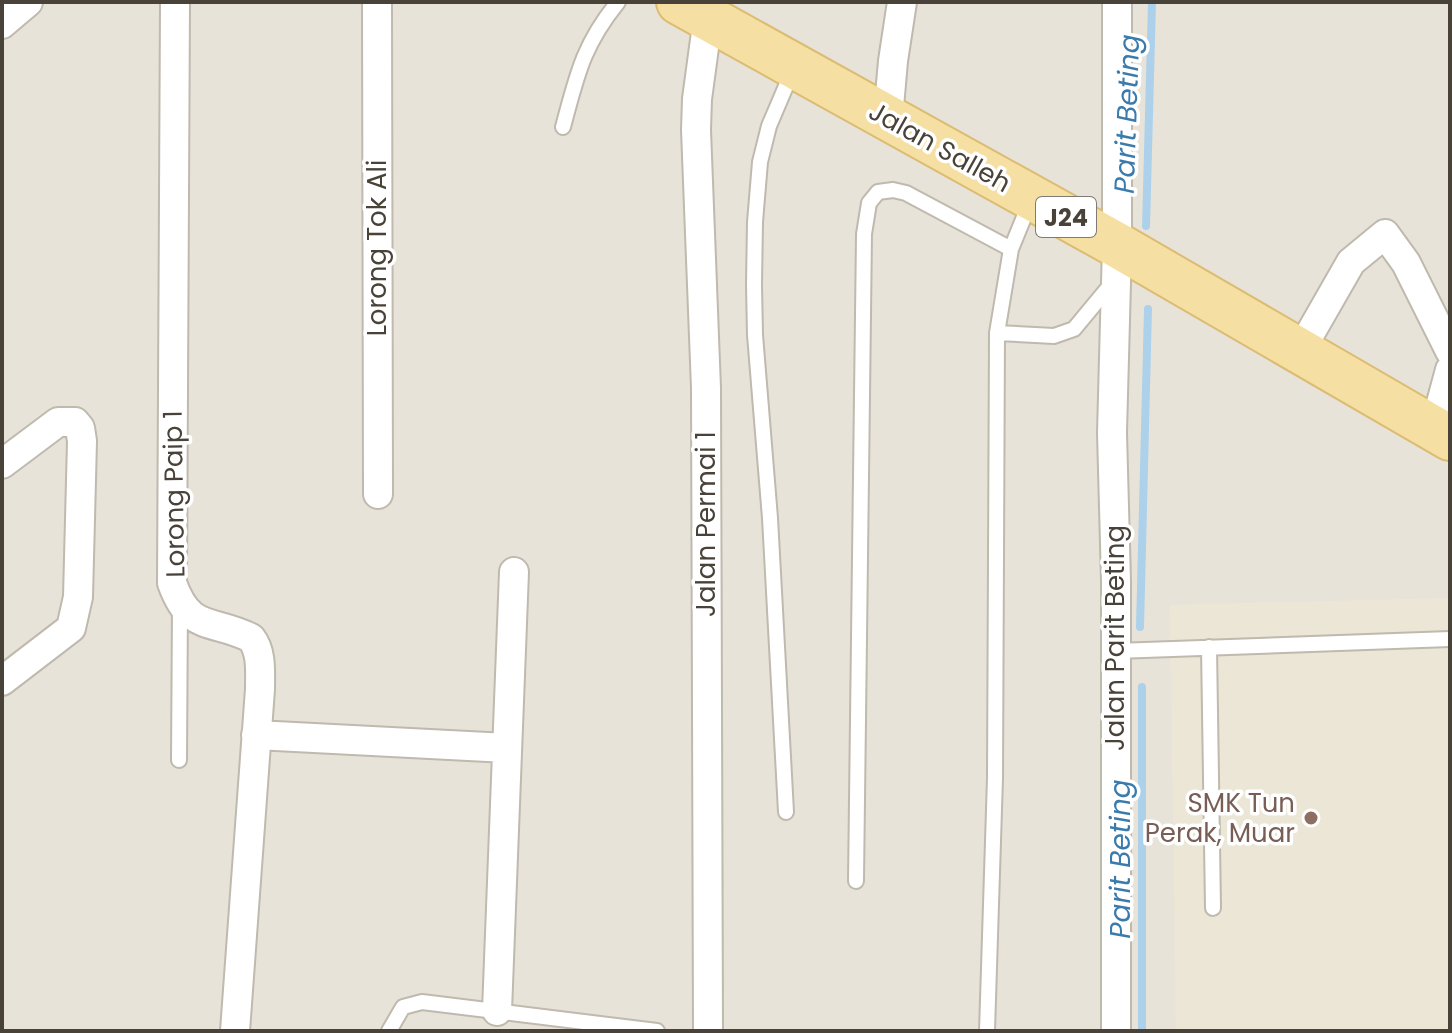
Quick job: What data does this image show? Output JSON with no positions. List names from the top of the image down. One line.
{"streets":{"main road":["Jalan Salleh","J24"],"street":["Lorong Tok Ali","Lorong Paip 1","Jalan Permai 1","Jalan Parit Beting"]},"crossings":[["Jalan Salleh","Jalan Permai 1"],["Jalan Salleh","Jalan Parit Beting"]],"water":["Parit Beting"],"places":["SMK Tun Perak, Muar"]}
